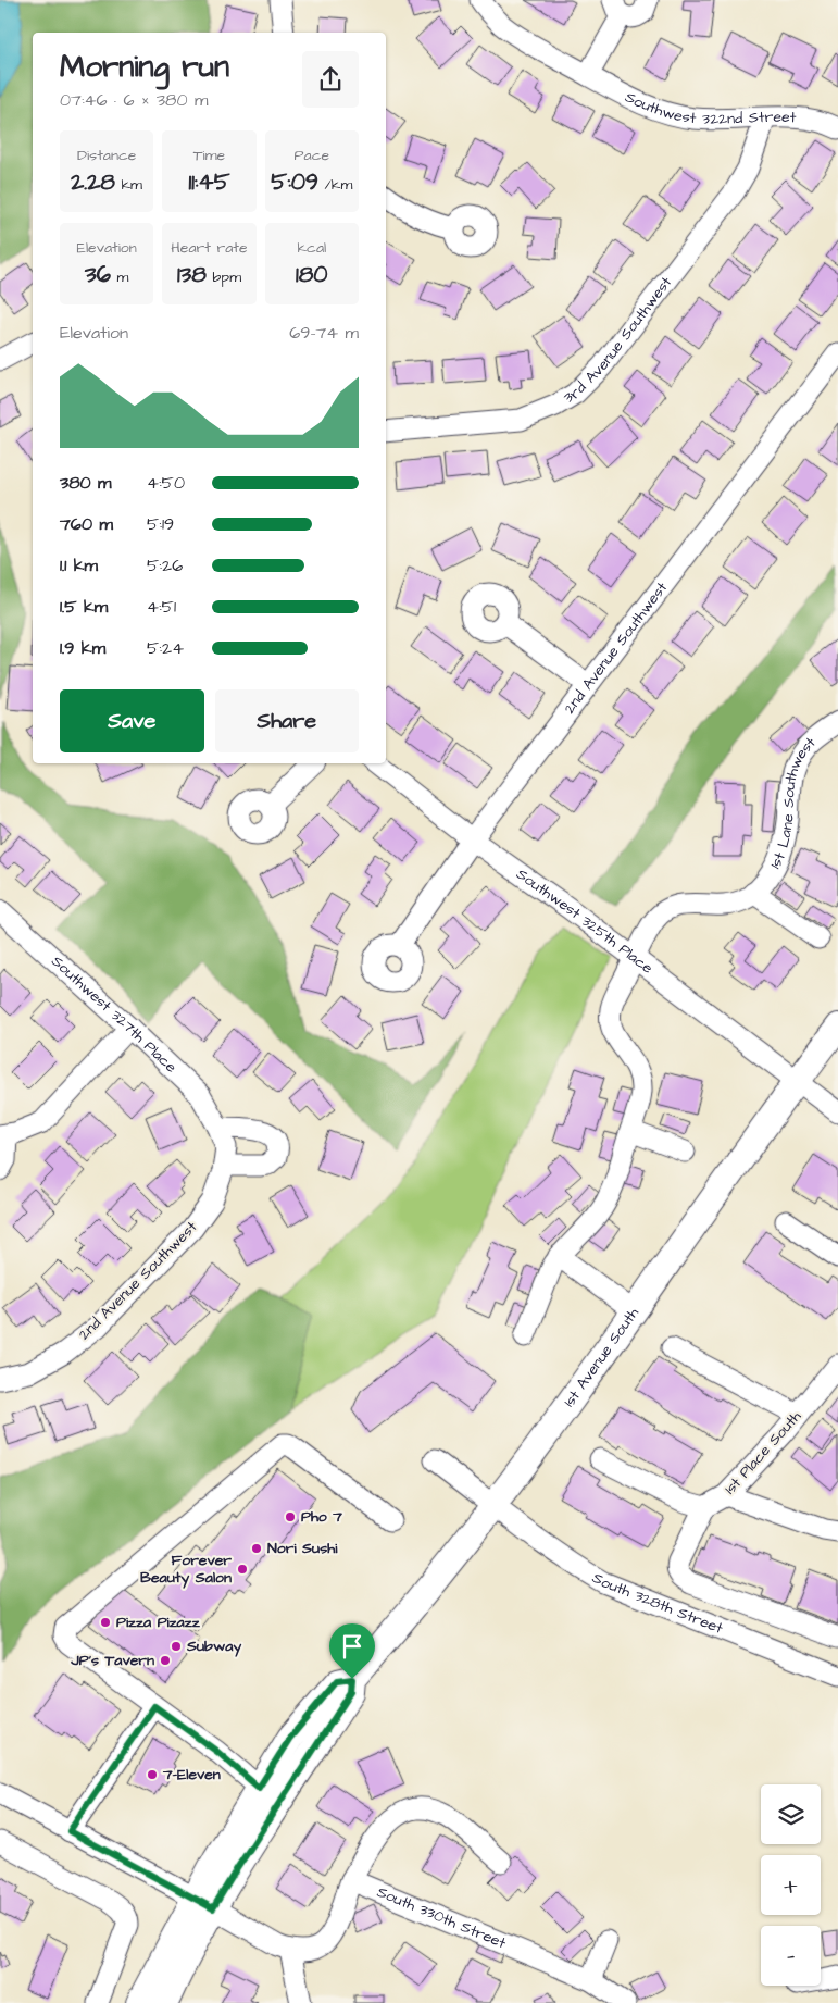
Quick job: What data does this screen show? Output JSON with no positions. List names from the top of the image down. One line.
{"streets":{"main road":["1st Avenue South"],"street":["Southwest 322nd Street","3rd Avenue Southwest","2nd Avenue Southwest","1st Lane Southwest","Southwest 325th Place","Southwest 327th Place","1st Place South","South 328th Street","South 330th Street"]},"crossings":[["Southwest 322nd Street","3rd Avenue Southwest"],["2nd Avenue Southwest","Southwest 325th Place"],["2nd Avenue Southwest","Southwest 327th Place"],["1st Lane Southwest","Southwest 325th Place"],["Southwest 325th Place","1st Avenue South"],["1st Avenue South","South 328th Street"]],"places":["Pho 7","Nori Sushi","Forever Beauty Salon","Pizza Pizazz","Subway","JP's Tavern","7-Eleven"],"page":{"heading":["Morning run","07:46 · 6 × 380 m"],"stats":[["Distance","2.28 km"],["Time","11:45"],["Pace","5:09 /km"],["Elevation","36 m"],["Heart rate","138 bpm"],["kcal","180"]],"chart":["Elevation","69–74 m"],"list":[{"name":"380 m","note":"4:50"},{"name":"760 m","note":"5:19"},{"name":"1.1 km","note":"5:26"},{"name":"1.5 km","note":"4:51"},{"name":"1.9 km","note":"5:24"}],"buttons":["Save","Share"],"map_buttons":["+","−"]}}
